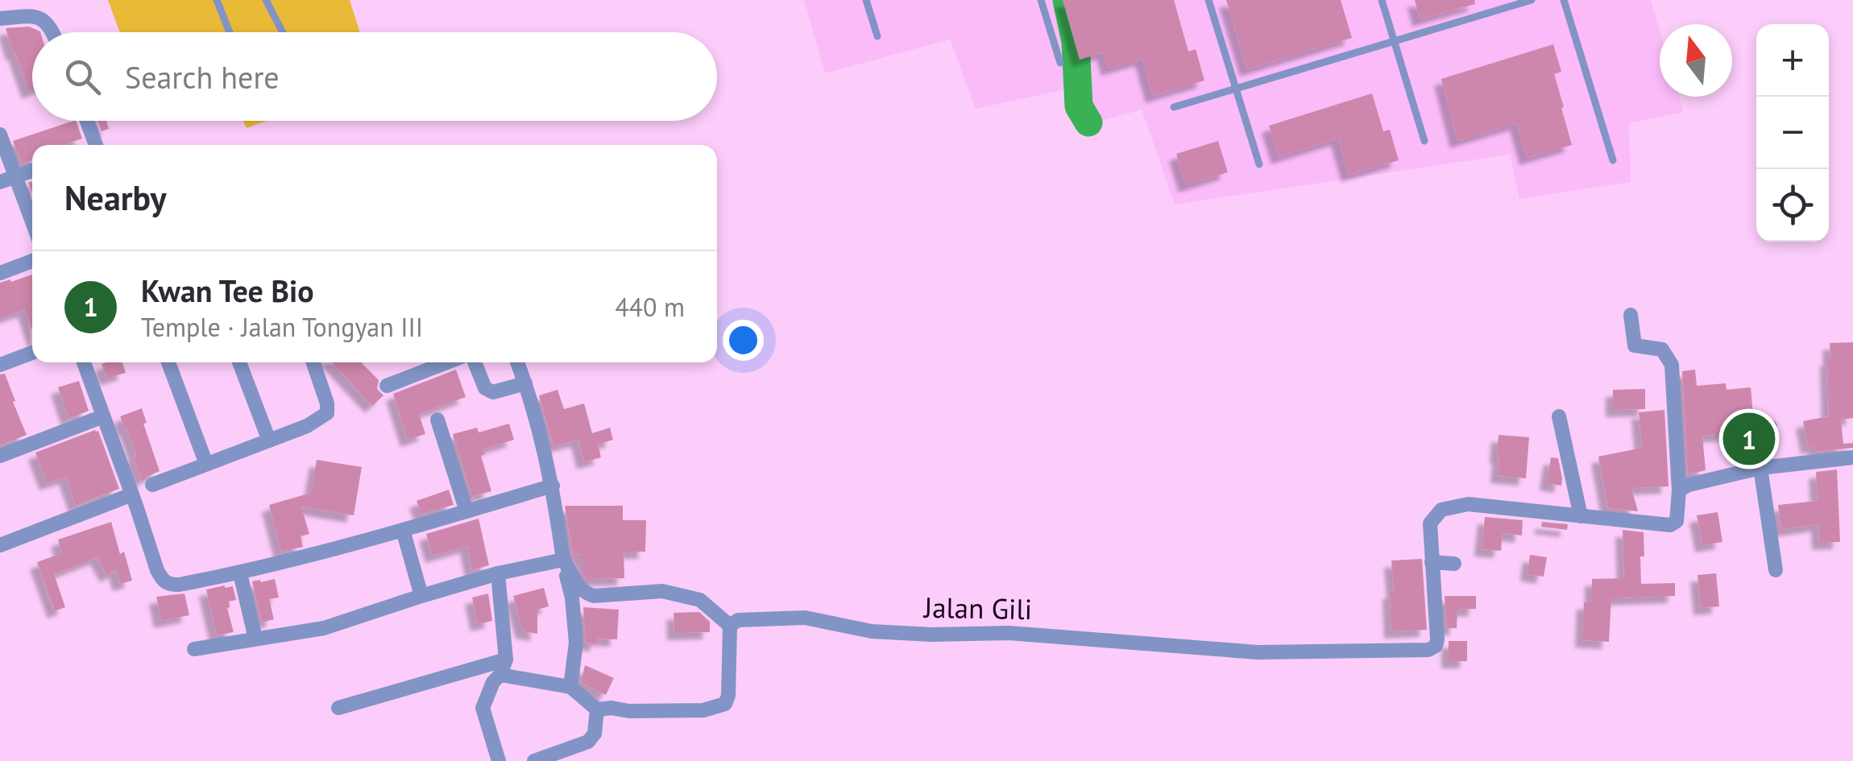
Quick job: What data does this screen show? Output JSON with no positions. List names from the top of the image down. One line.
{"streets":{"street":["Jalan Gili"]},"north":"top","page":{"map_buttons":["+","−"],"search":"Search here","heading":"Nearby","list":[{"mark":"1","name":"Kwan Tee Bio","note":"Temple · Jalan Tongyan III","value":"440 m"}],"pins":"1"}}
